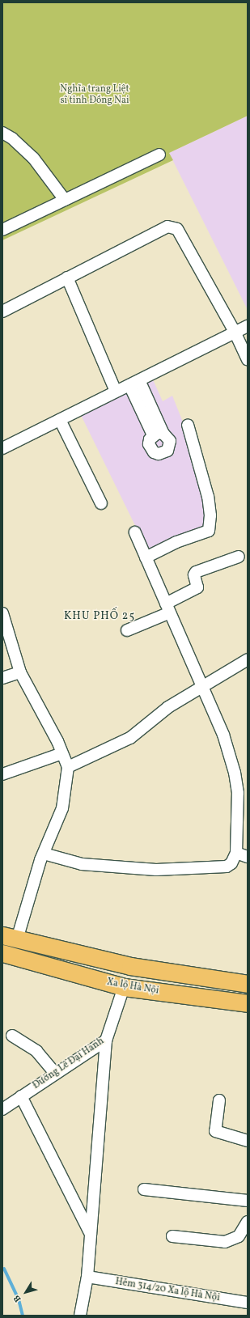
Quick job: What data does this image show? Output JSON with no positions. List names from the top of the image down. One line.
{"streets":{"highway":["Xa lộ Hà Nội"],"street":["Đường Lê Đại Hành","Hẻm 314/20 Xa lộ Hà Nội"]},"crossings":[["Xa lộ Hà Nội","Đường Lê Đại Hành"]],"districts":["KHU PHỐ 25"],"parks":["Nghĩa trang Liệt sĩ tỉnh Đồng Nai"],"north":"bottom left"}
